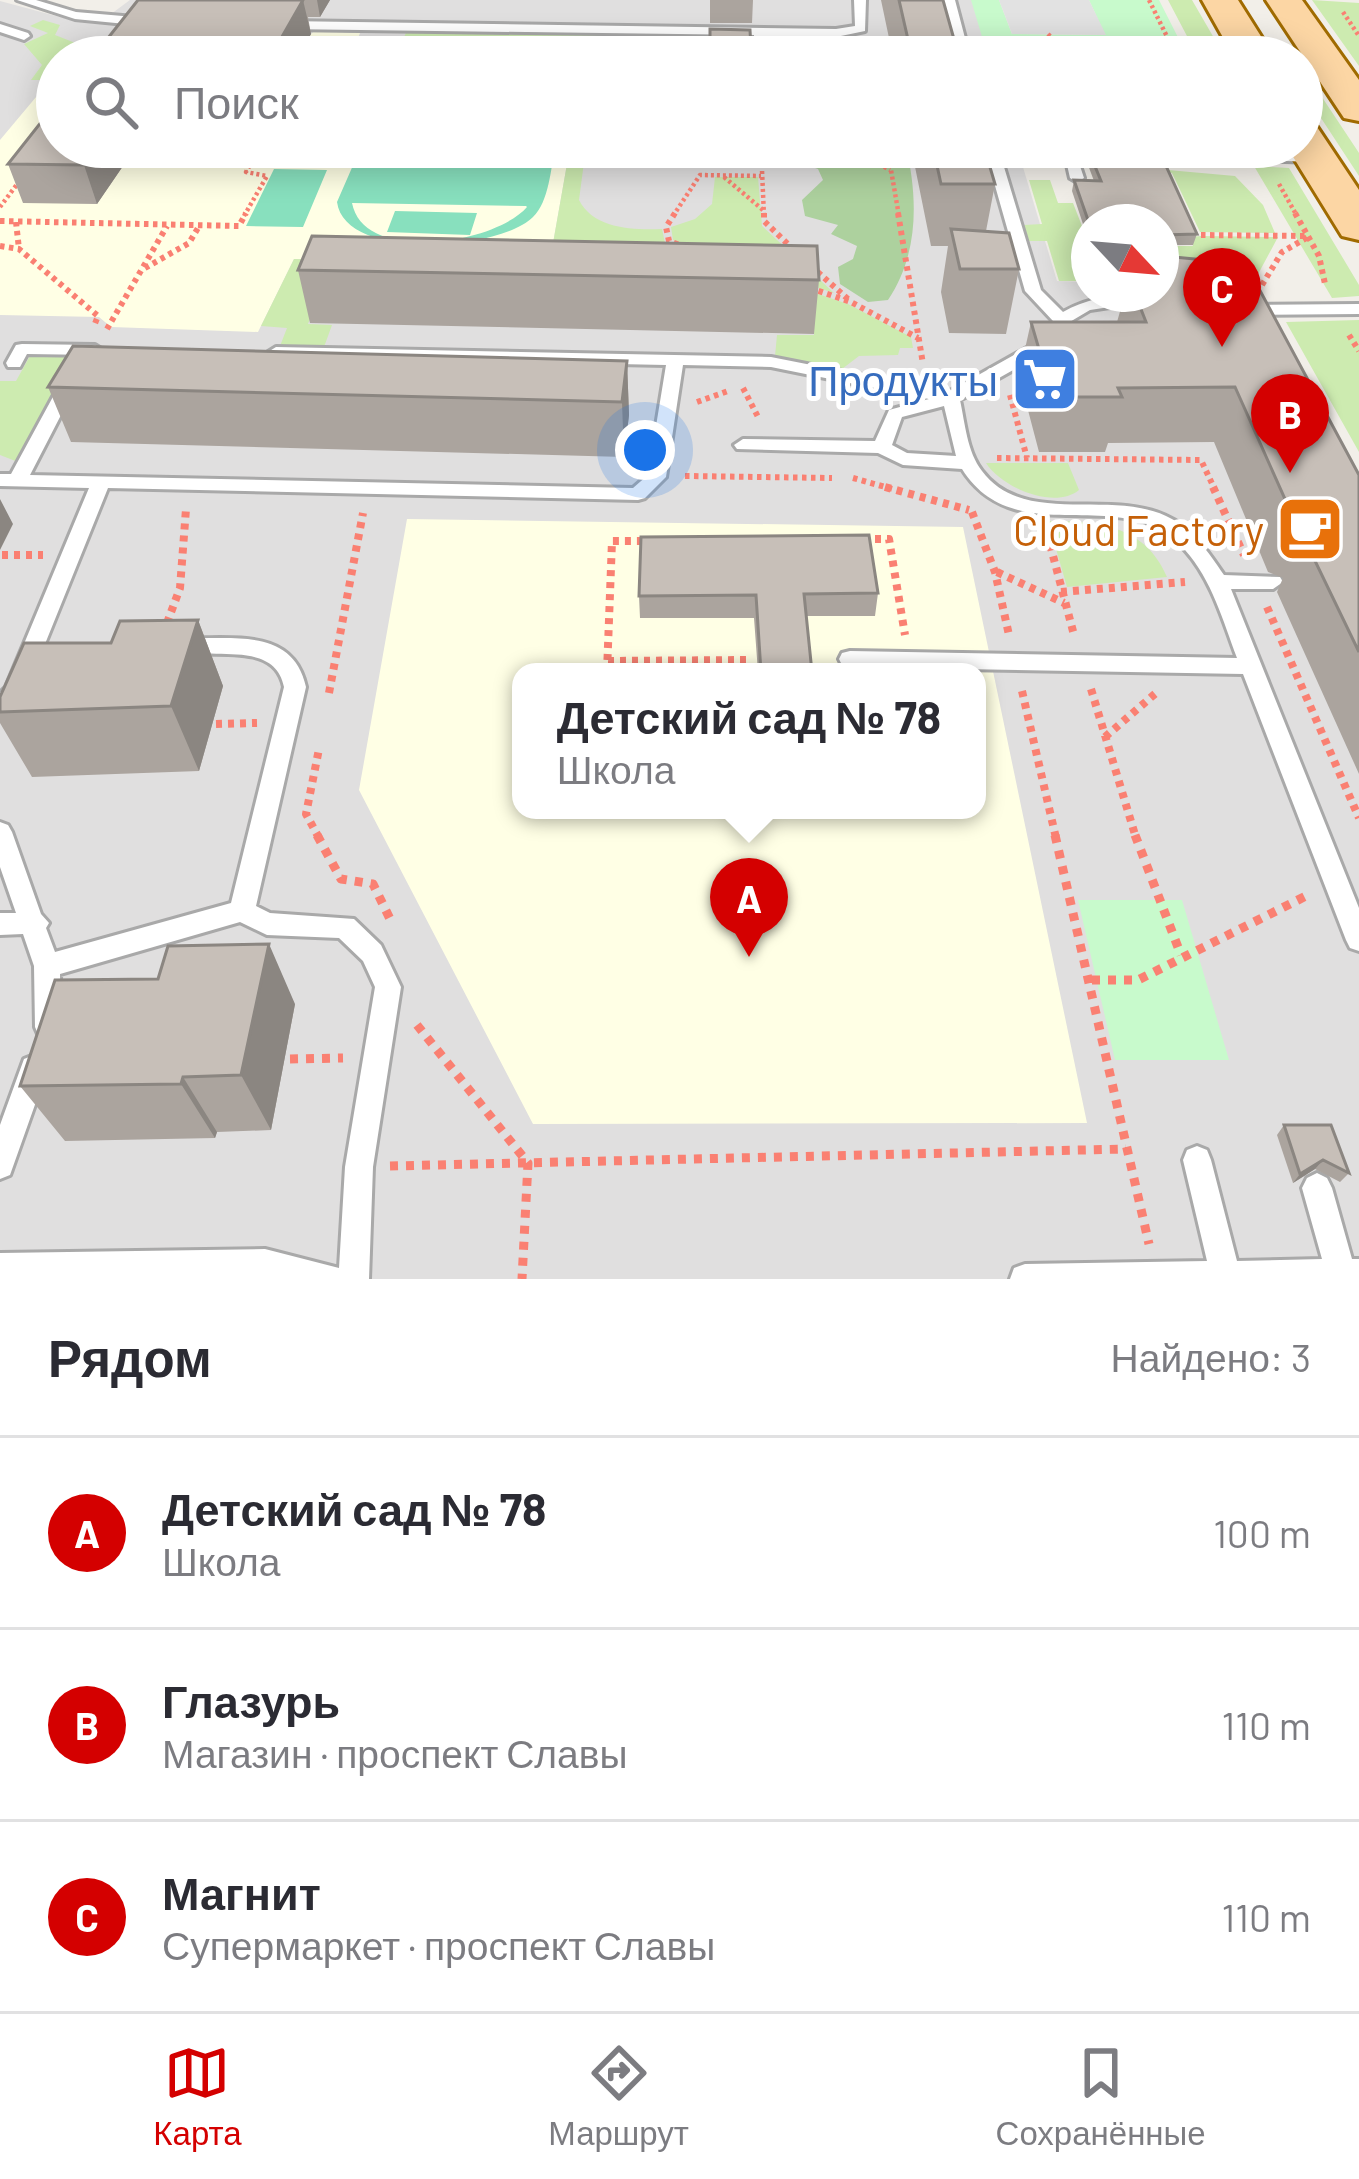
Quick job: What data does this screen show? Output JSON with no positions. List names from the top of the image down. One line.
{"places":{"supermarket":["Продукты"],"cafe":["Cloud Factory"]},"north":"bottom right","page":{"search":"Поиск","pins":["C","B","A"],"popup":["Детский сад № 78","Школа"],"heading":["Рядом","Найдено: 3"],"list":[{"mark":"A","name":"Детский сад № 78","note":"Школа","value":"100 m"},{"mark":"B","name":"Глазурь","note":"Магазин · проспект Славы","value":"110 m"},{"mark":"C","name":"Магнит","note":"Супермаркет · проспект Славы","value":"110 m"}],"nav":["Карта","Маршрут","Сохранённые"]}}
